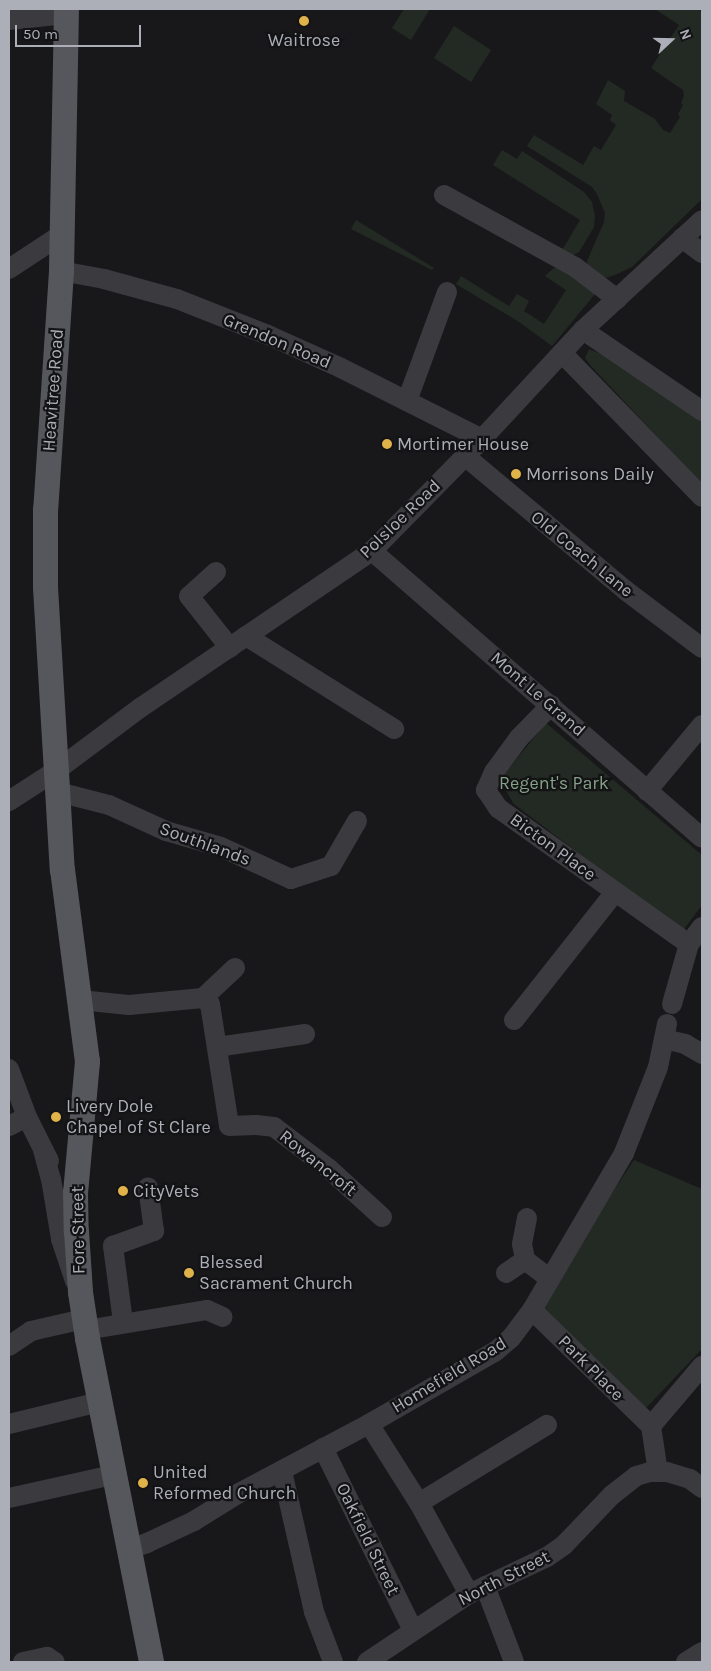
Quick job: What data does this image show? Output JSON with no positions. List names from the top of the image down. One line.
{"streets":{"main road":["Heavitree Road","Fore Street"],"street":["Grendon Road","Polsloe Road","Old Coach Lane","Mont Le Grand","Southlands","Bicton Place","Rowancroft","Park Place","Homefield Road","Oakfield Street","North Street"]},"crossings":[["Grendon Road","Heavitree Road"],["Grendon Road","Polsloe Road"],["Heavitree Road","Polsloe Road"],["Heavitree Road","Southlands"],["Heavitree Road","Fore Street"],["Polsloe Road","Old Coach Lane"],["Polsloe Road","Mont Le Grand"],["Polsloe Road","Southlands"],["Polsloe Road","Fore Street"],["Mont Le Grand","Bicton Place"],["Southlands","Fore Street"],["Fore Street","Homefield Road"],["Park Place","Homefield Road"],["Homefield Road","Oakfield Street"],["Oakfield Street","North Street"]],"parks":["Regent's Park"],"places":["Waitrose","Mortimer House","Morrisons Daily","Livery Dole Chapel of St Clare","CityVets","Blessed Sacrament Church","United Reformed Church"],"scale_bar":"50 m","north":"right"}
